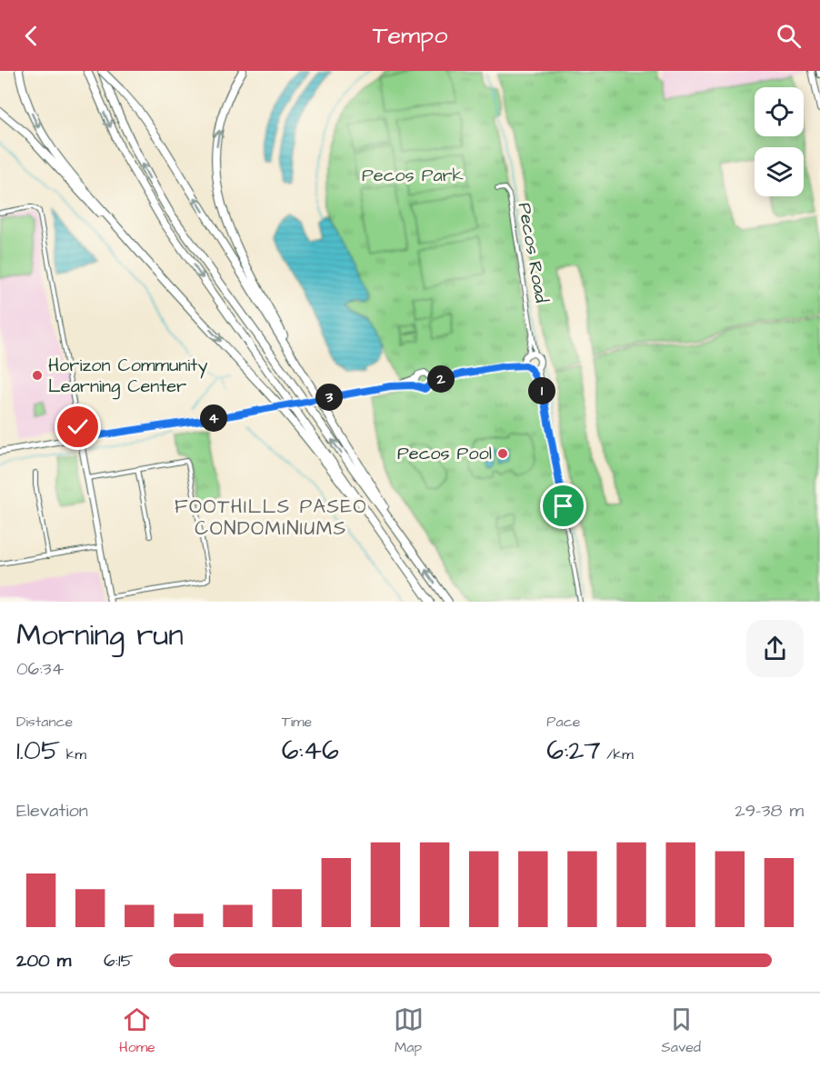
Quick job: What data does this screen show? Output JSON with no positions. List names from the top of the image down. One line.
{"streets":{"street":["Pecos Road"]},"districts":["FOOTHILLS PASEO CONDOMINIUMS"],"parks":["Pecos Park"],"places":["Horizon Community Learning Center","Pecos Pool"],"page":{"header":"Tempo","pins":["2","1","3","4"],"heading":["Morning run","06:34"],"stats":[["Distance","1.05 km"],["Time","6:46"],["Pace","6:27 /km"]],"chart":["Elevation","29–38 m"],"list":[{"name":"200 m","note":"6:15"}],"tabs":["Home","Map","Saved"]}}
